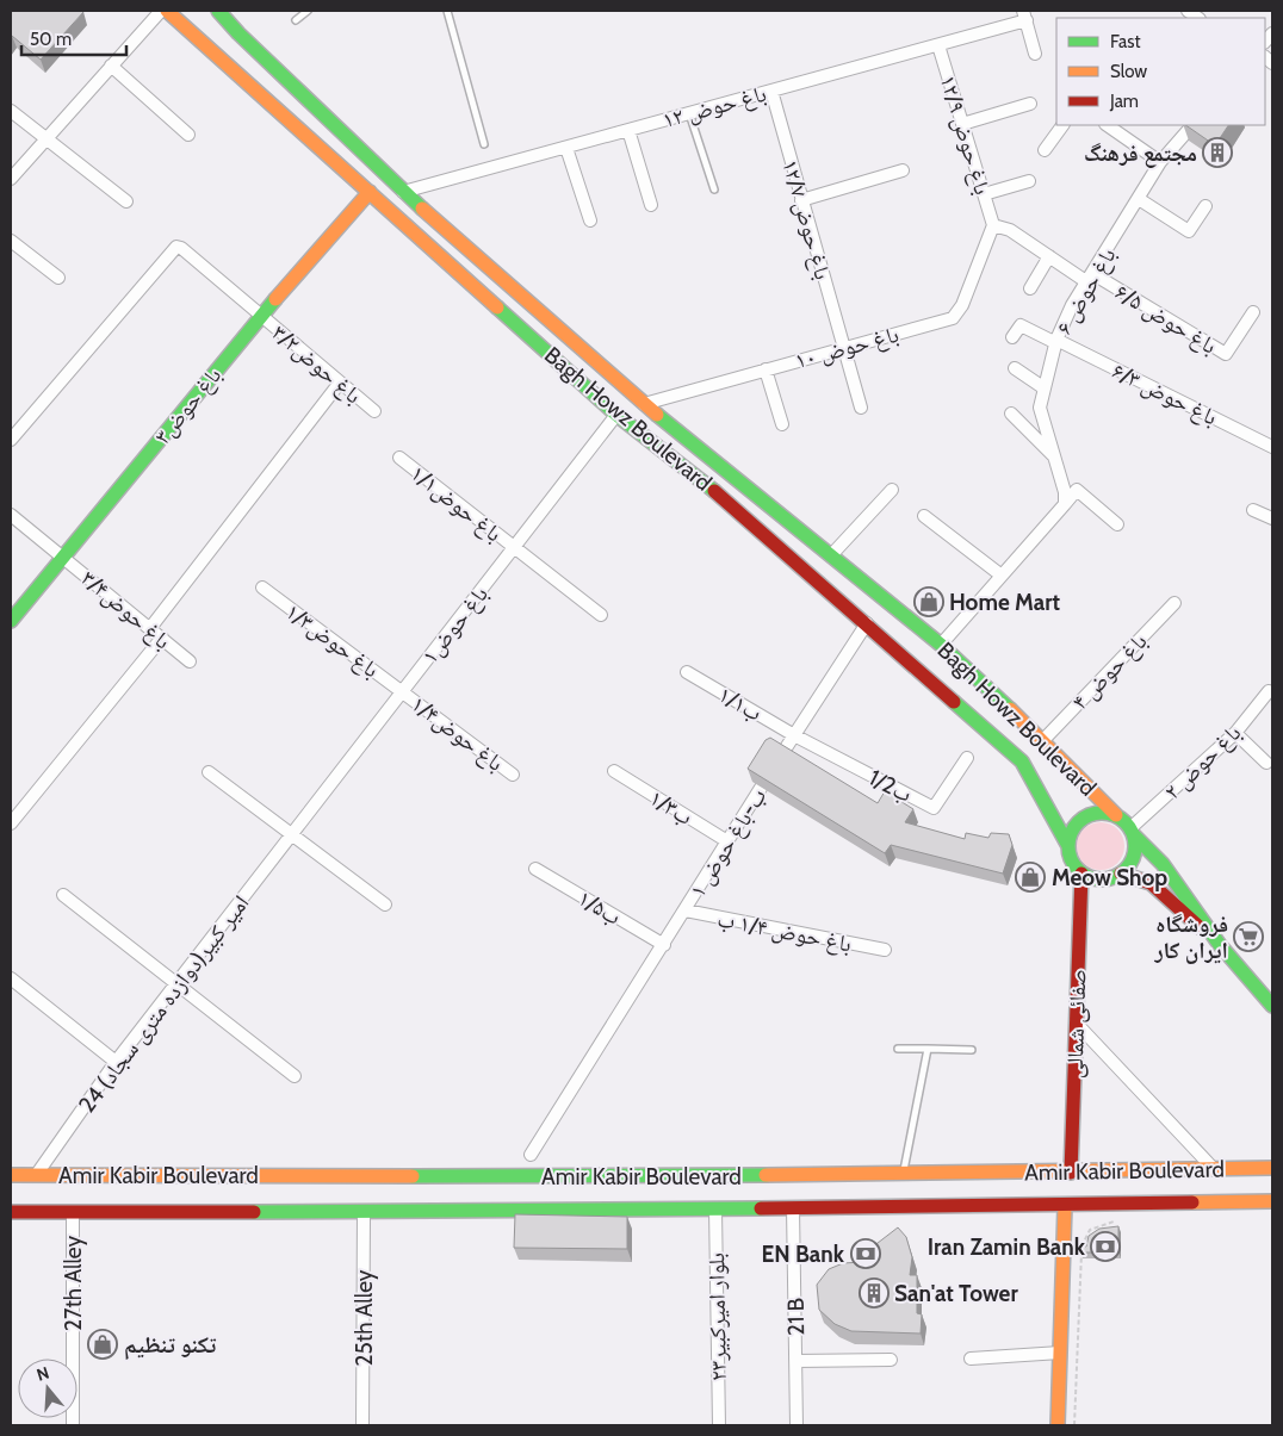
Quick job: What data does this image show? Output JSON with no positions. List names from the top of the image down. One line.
{"streets":{"main road":["باغ حوض۳","Bagh Howz Boulevard","صفائی شمالی","Amir Kabir Boulevard"],"street":["۱۲ باغ حوض","۱۲/۹ باغ حوض","۱۲/۷ باغ حوض","۶ باغ حوض","۶/۵ باغ حوض","۱۰ باغ حوض","باغ حوض۳/۲","۶/۳ باغ حوض","باغ حوض۱/۱","باغ حوض۳/۴","باغ حوض۱","باغ حوض۱/۳","۴ باغ حوض","ب۱/۱","باغ حوض۱/۴","۲ باغ حوض","1/2ب","ب۱/۳","۱ ب-باغ حوض","ب۱/۵","باغ حوض ۱/۴ ب","24 امیر کبیر(دوازده متری سجاد)","27th Alley","۲۳بلوار امیرکبیر","21 B","25th Alley"]},"crossings":[["۱۲ باغ حوض","۱۲/۹ باغ حوض"],["۱۲ باغ حوض","۱۲/۷ باغ حوض"],["۱۲ باغ حوض","Bagh Howz Boulevard"],["۱۲/۹ باغ حوض","۱۰ باغ حوض"],["۱۲/۷ باغ حوض","۱۰ باغ حوض"],["۶ باغ حوض","۶/۵ باغ حوض"],["۶ باغ حوض","۶/۳ باغ حوض"],["۱۰ باغ حوض","Bagh Howz Boulevard"],["باغ حوض۳/۲","باغ حوض۳"],["باغ حوض۳","Bagh Howz Boulevard"],["باغ حوض۳","باغ حوض۳/۴"],["Bagh Howz Boulevard","باغ حوض۱"],["Bagh Howz Boulevard","۴ باغ حوض"],["Bagh Howz Boulevard","۲ باغ حوض"],["Bagh Howz Boulevard","۱ ب-باغ حوض"],["Bagh Howz Boulevard","صفائی شمالی"],["باغ حوض۱/۱","باغ حوض۱"],["باغ حوض۱","باغ حوض۱/۳"],["باغ حوض۱","باغ حوض۱/۴"],["باغ حوض۱","24 امیر کبیر(دوازده متری سجاد)"],["باغ حوض۱/۳","باغ حوض۱/۴"],["ب۱/۱","1/2ب"],["ب۱/۱","۱ ب-باغ حوض"],["۲ باغ حوض","صفائی شمالی"],["1/2ب","۱ ب-باغ حوض"],["ب۱/۳","۱ ب-باغ حوض"],["۱ ب-باغ حوض","ب۱/۵"],["۱ ب-باغ حوض","باغ حوض ۱/۴ ب"],["24 امیر کبیر(دوازده متری سجاد)","Amir Kabir Boulevard"],["صفائی شمالی","Amir Kabir Boulevard"],["Amir Kabir Boulevard","27th Alley"],["Amir Kabir Boulevard","۲۳بلوار امیرکبیر"],["Amir Kabir Boulevard","21 B"],["Amir Kabir Boulevard","25th Alley"]],"places":{"building":["مجتمع فرهنگ","San'at Tower"],"shop":["Home Mart","Meow Shop","تکنو تنظیم"],"supermarket":["فروشگاه ایران کار"],"bank":["Iran Zamin Bank","EN Bank"]},"legend":["Fast","Slow","Jam"],"scale_bar":"50 m","north":"top"}
